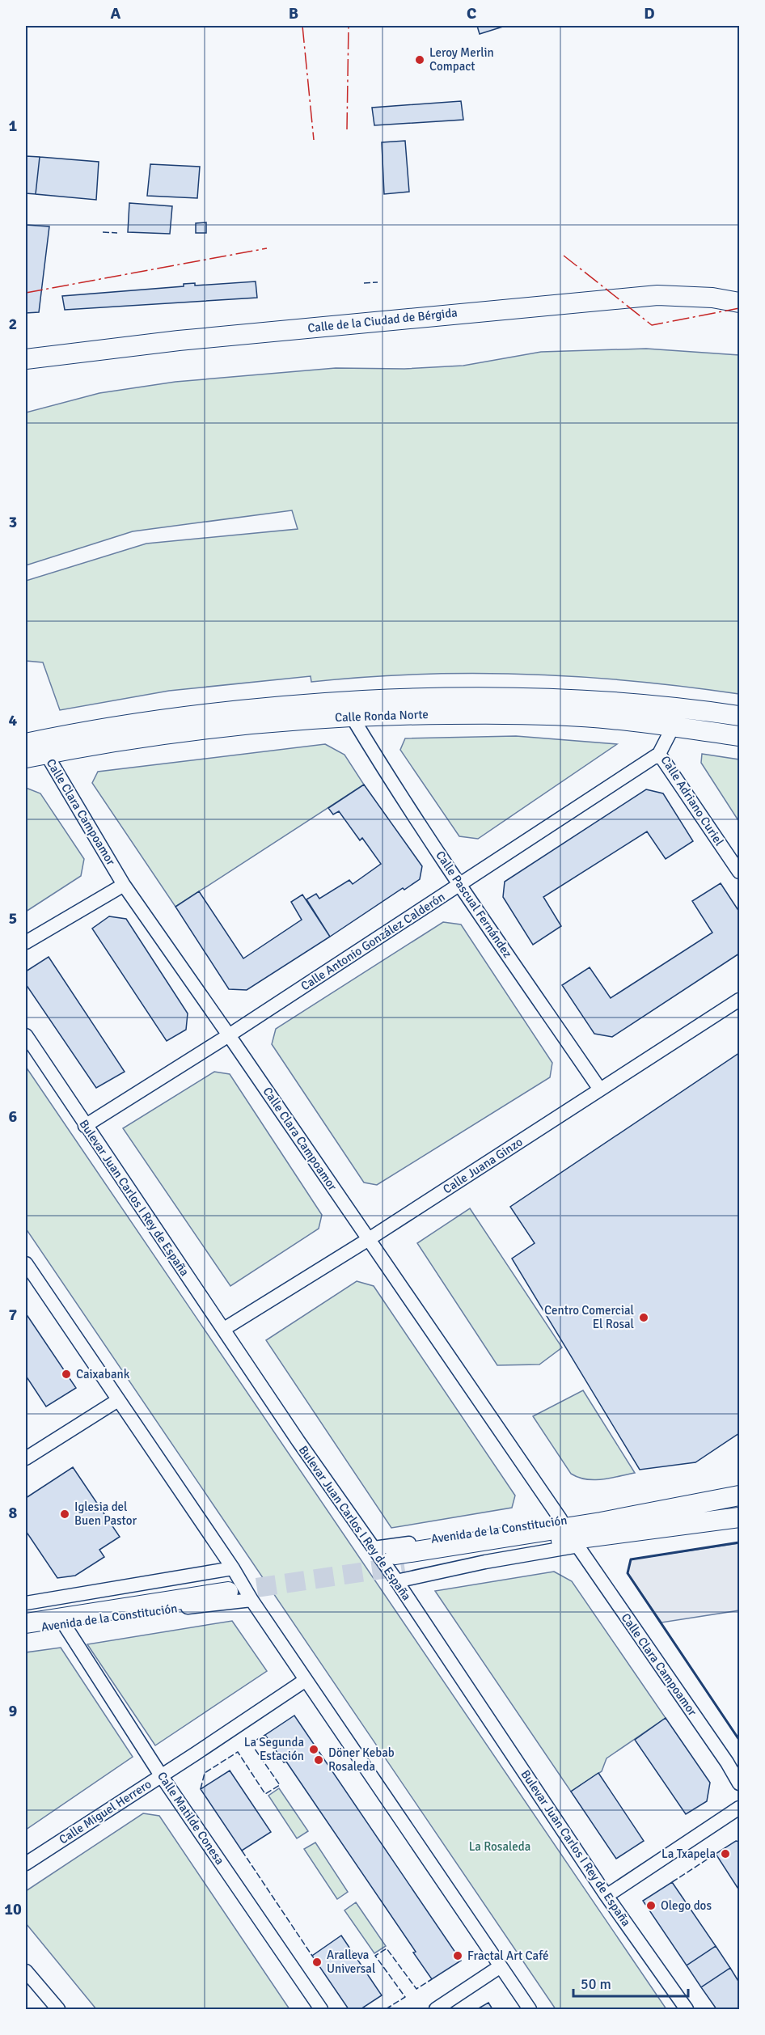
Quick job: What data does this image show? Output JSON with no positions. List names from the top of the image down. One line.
{"streets":{"street":["Calle de la Ciudad de Bérgida","Calle Ronda Norte","Calle Adriano Curiel","Calle Clara Campoamor","Calle Pascual Fernández","Calle Antonio González Calderón","Calle Juana Ginzo","Bulevar Juan Carlos I Rey de España","Avenida de la Constitución","Calle Miguel Herrero","Calle Matilde Conesa"]},"crossings":[["Calle Ronda Norte","Calle Adriano Curiel"],["Calle Ronda Norte","Calle Clara Campoamor"],["Calle Ronda Norte","Calle Pascual Fernández"],["Calle Adriano Curiel","Calle Antonio González Calderón"],["Calle Clara Campoamor","Calle Antonio González Calderón"],["Calle Clara Campoamor","Calle Juana Ginzo"],["Calle Clara Campoamor","Avenida de la Constitución"],["Calle Pascual Fernández","Calle Antonio González Calderón"],["Calle Pascual Fernández","Calle Juana Ginzo"],["Calle Antonio González Calderón","Bulevar Juan Carlos I Rey de España"],["Calle Juana Ginzo","Bulevar Juan Carlos I Rey de España"],["Bulevar Juan Carlos I Rey de España","Avenida de la Constitución"],["Avenida de la Constitución","Calle Matilde Conesa"],["Calle Miguel Herrero","Calle Matilde Conesa"]],"parks":["La Rosaleda"],"places":["Leroy Merlin Compact","Centro Comercial El Rosal","Caixabank","Iglesia del Buen Pastor","La Segunda Estación","Döner Kebab Rosaleda","La Txapela","Olego dos","Fractal Art Café","Aralleva Universal"],"scale_bar":"50 m","grid":{"columns":["A","B","C","D"],"rows":["1","2","3","4","5","6","7","8","9","10"]}}
